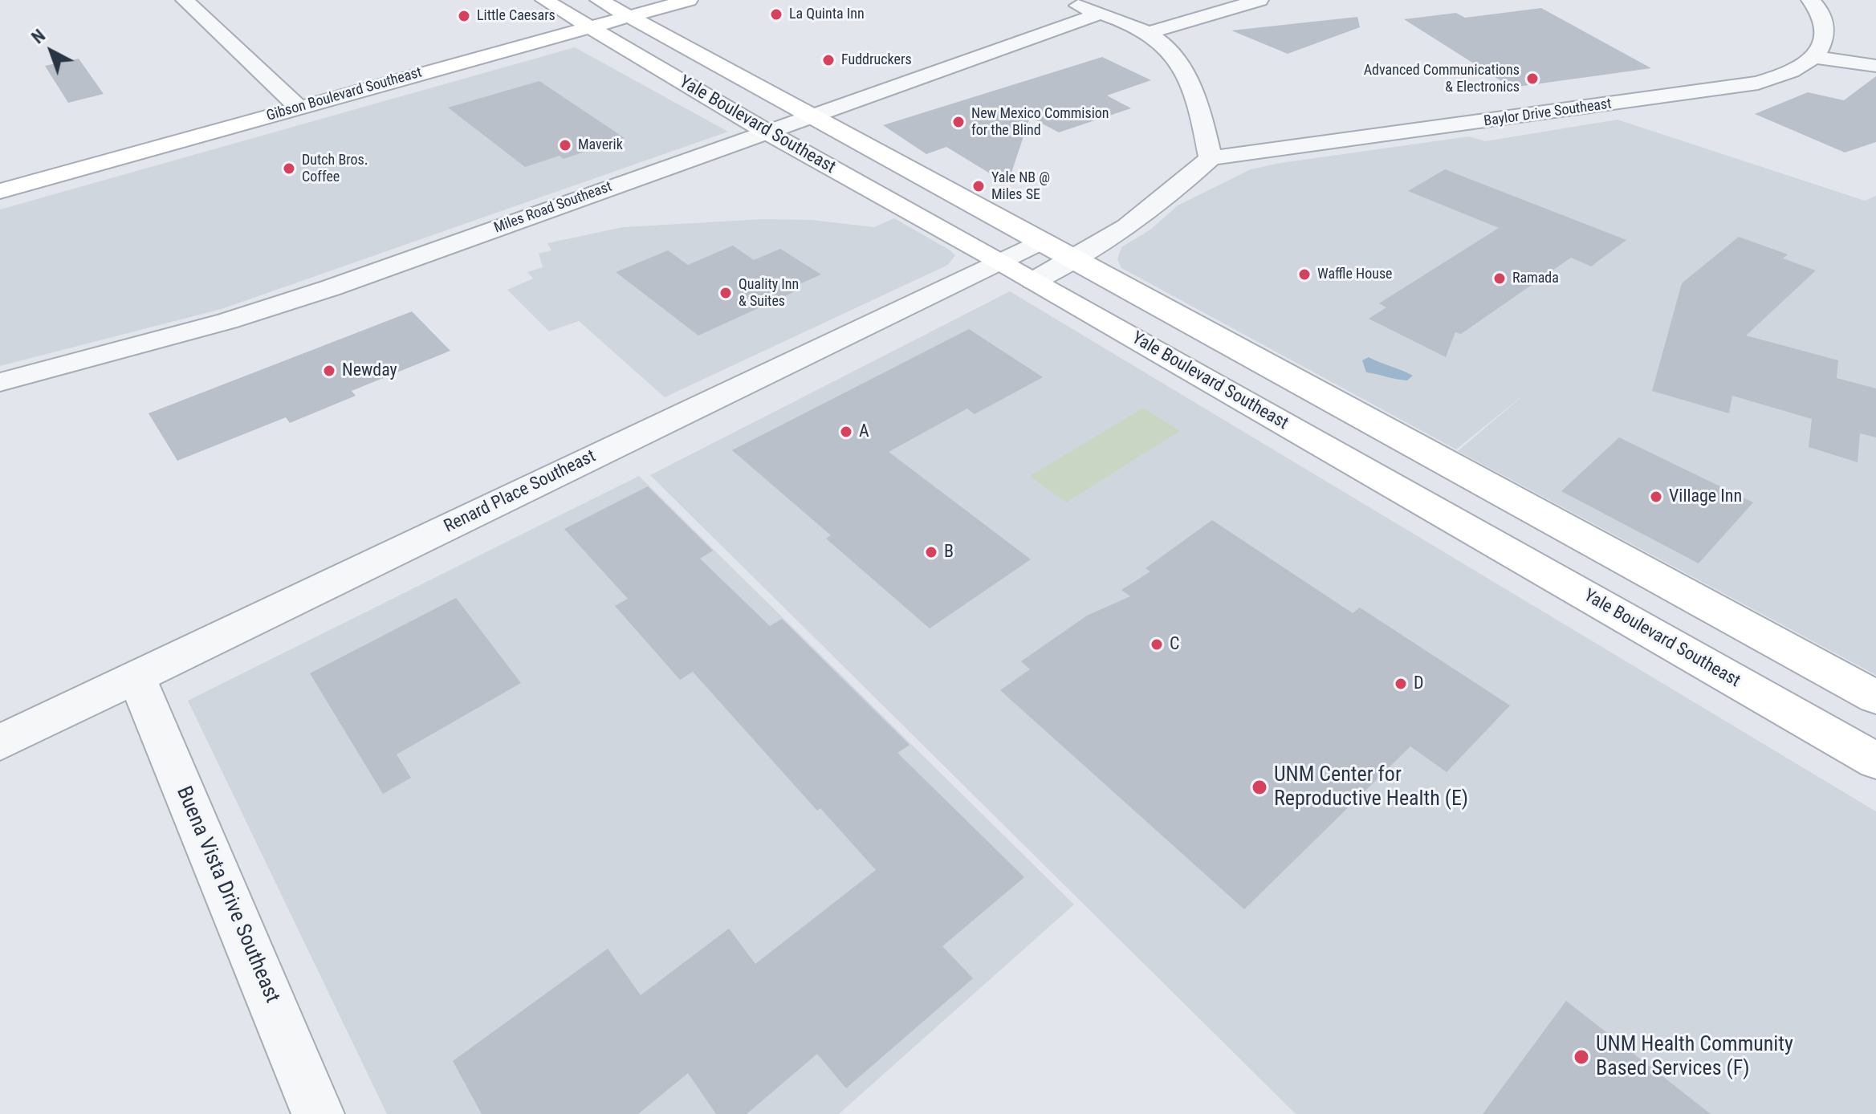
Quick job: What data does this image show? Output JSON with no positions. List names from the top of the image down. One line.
{"streets":{"main road":["Gibson Boulevard Southeast","Yale Boulevard Southeast"],"street":["Baylor Drive Southeast","Miles Road Southeast","Renard Place Southeast","Buena Vista Drive Southeast"]},"crossings":[["Gibson Boulevard Southeast","Yale Boulevard Southeast"],["Yale Boulevard Southeast","Miles Road Southeast"],["Yale Boulevard Southeast","Renard Place Southeast"],["Renard Place Southeast","Buena Vista Drive Southeast"]],"places":["La Quinta Inn","Little Caesars","Fuddruckers","Advanced Communications & Electronics","New Mexico Commision for the Blind","Maverik","Dutch Bros. Coffee","Yale NB @ Miles SE","Waffle House","Ramada","Quality Inn & Suites","Newday","A","Village Inn","B","C","D","UNM Center for Reproductive Health (E)","UNM Health Community Based Services (F)"],"north":"top left"}
